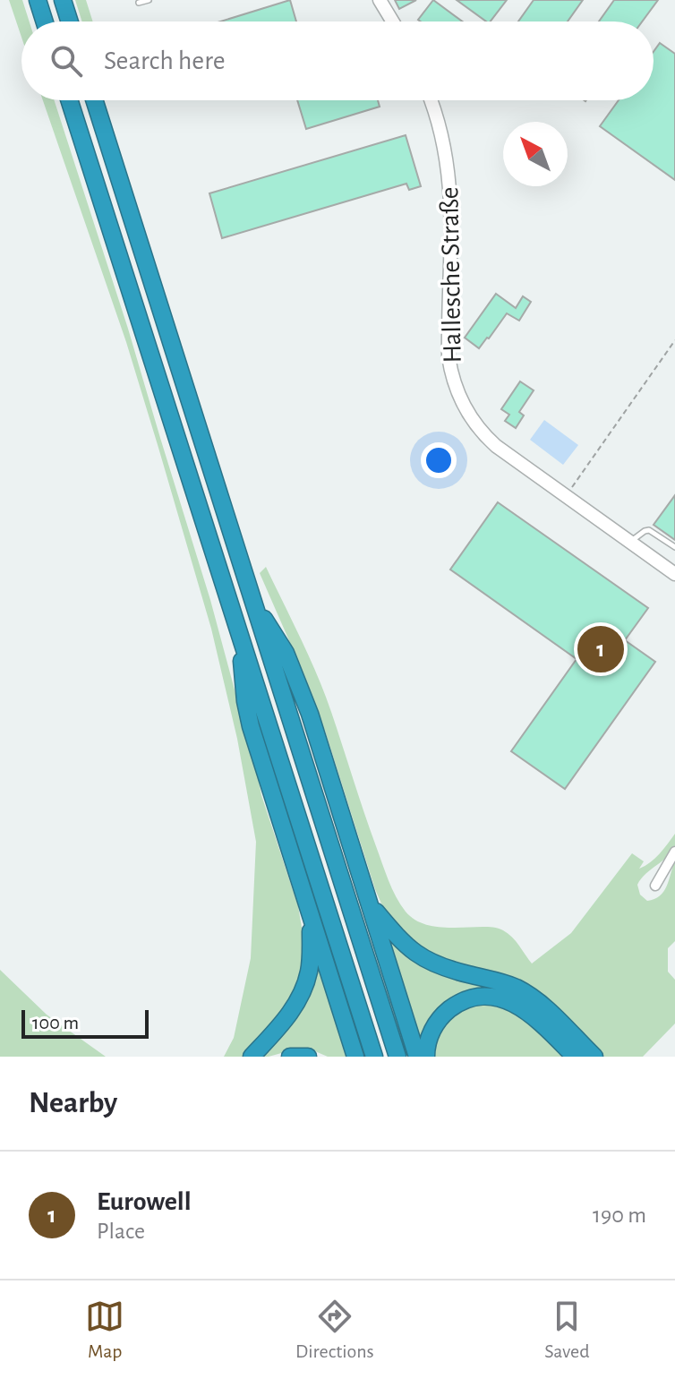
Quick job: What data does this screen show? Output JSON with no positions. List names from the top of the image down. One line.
{"streets":{"street":["Hallesche Straße"]},"scale_bar":"100 m","north":"top left","page":{"search":"Search here","pins":"1","scale":"100 m","heading":"Nearby","list":[{"mark":"1","name":"Eurowell","note":"Place","value":"190 m"}],"nav":["Map","Directions","Saved"]}}
